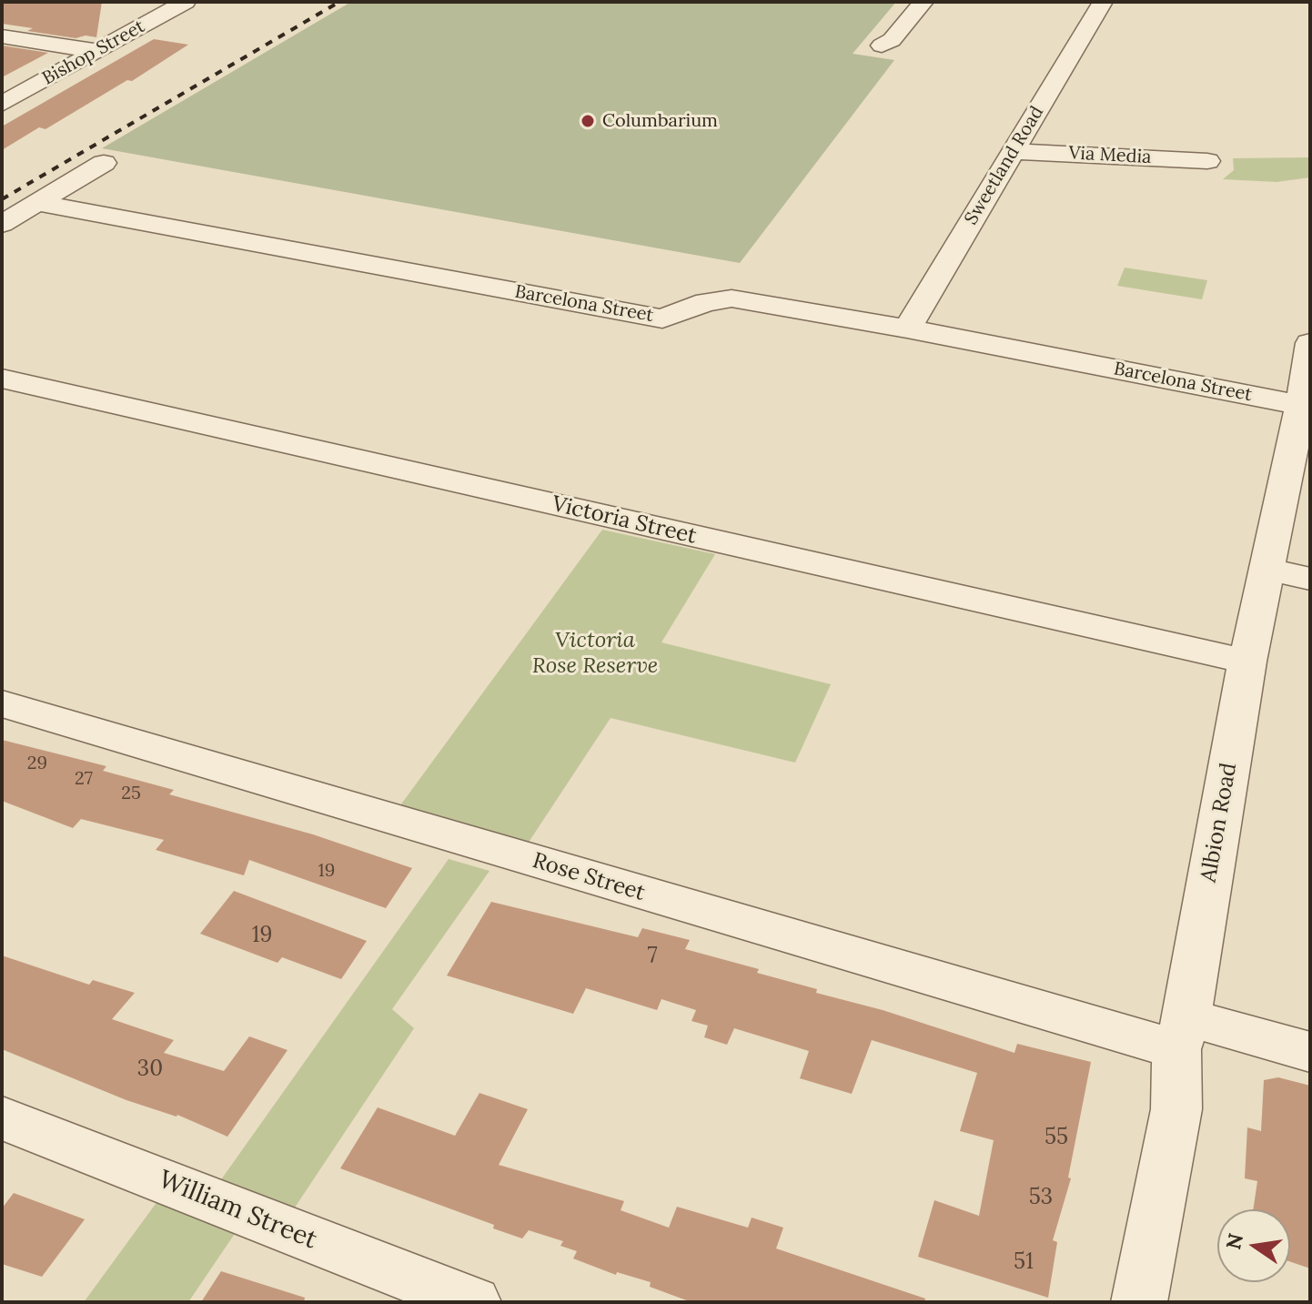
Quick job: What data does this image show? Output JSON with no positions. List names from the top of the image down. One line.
{"streets":{"street":["Bishop Street","Via Media","Sweetland Road","Barcelona Street","Victoria Street","Albion Road","Rose Street","William Street"]},"crossings":[["Via Media","Sweetland Road"],["Sweetland Road","Barcelona Street"],["Barcelona Street","Albion Road"],["Victoria Street","Albion Road"],["Albion Road","Rose Street"]],"parks":["Victoria Rose Reserve"],"places":["Columbarium"],"house_numbers":["29","27","25","19","19","7","30","55","53","51"],"north":"left"}
